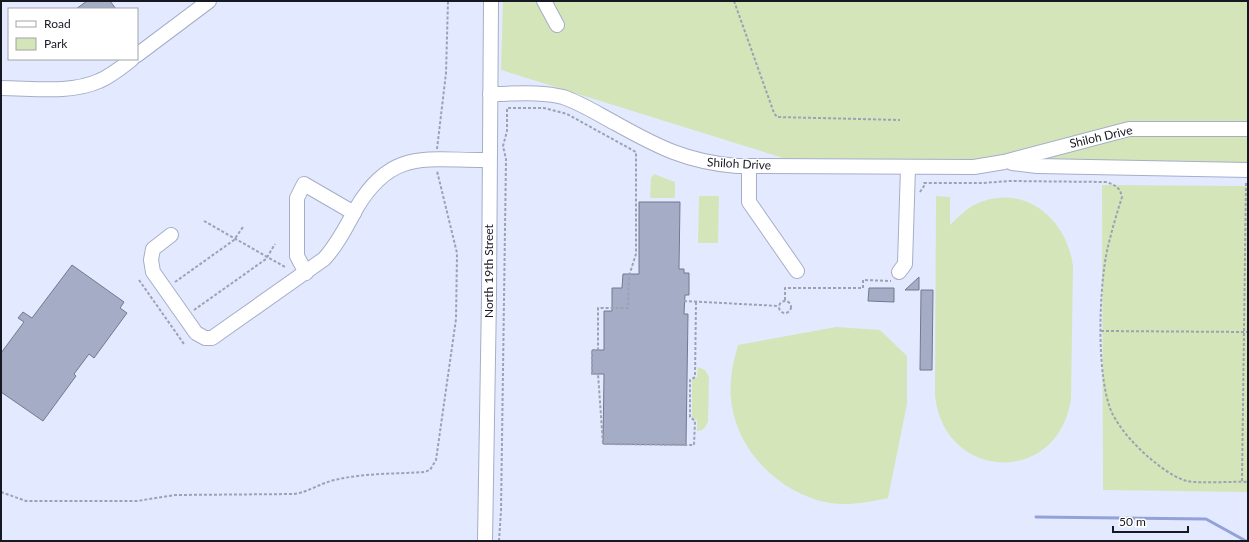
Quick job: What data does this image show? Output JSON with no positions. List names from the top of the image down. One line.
{"streets":{"street":["Shiloh Drive","North 19th Street"]},"crossings":[["Shiloh Drive","North 19th Street"]],"legend":["Road","Park"],"scale_bar":"50 m"}
